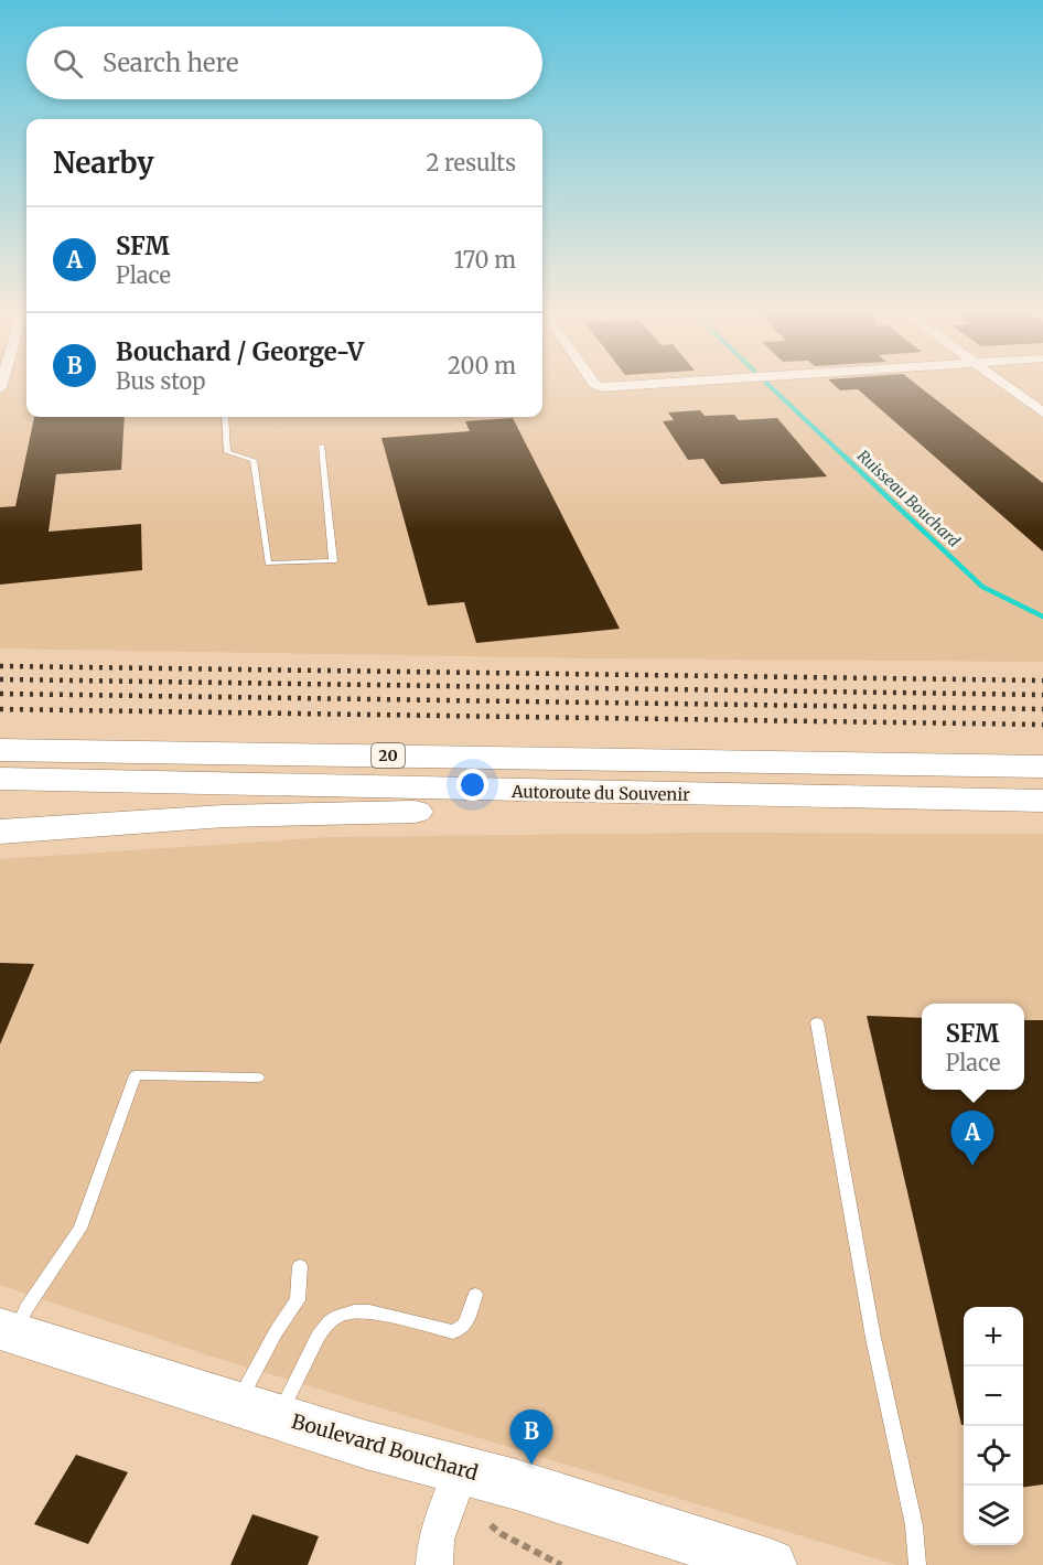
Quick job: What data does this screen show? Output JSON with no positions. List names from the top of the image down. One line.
{"streets":{"highway":["20","Autoroute du Souvenir"],"main road":["Boulevard Bouchard"]},"water":["Ruisseau Bouchard"],"page":{"search":"Search here","heading":["Nearby","2 results"],"list":[{"mark":"A","name":"SFM","note":"Place","value":"170 m"},{"mark":"B","name":"Bouchard / George-V","note":"Bus stop","value":"200 m"}],"popup":["SFM","Place"],"pins":["A","B"],"map_buttons":["+","−"]}}
